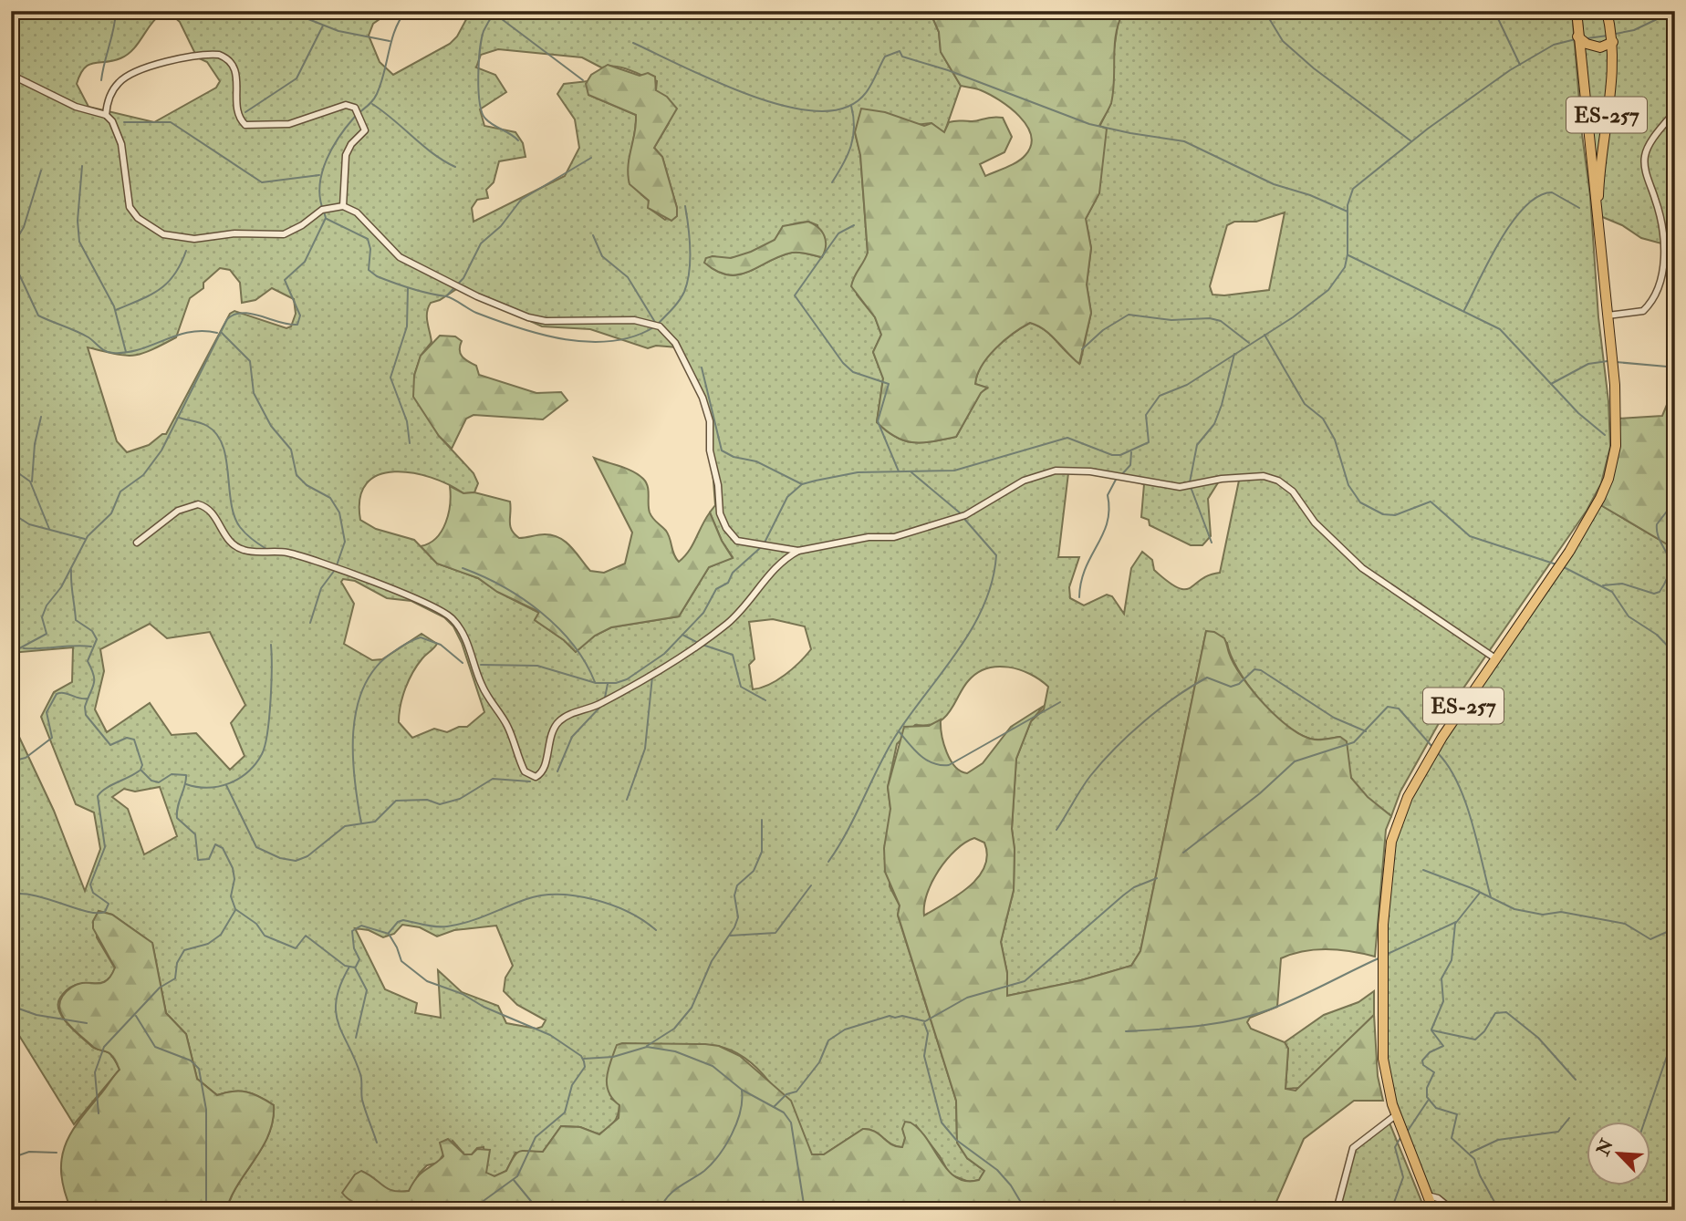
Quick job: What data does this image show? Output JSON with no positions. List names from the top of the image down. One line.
{"streets":{"main road":["ES-257"]},"north":"top left"}
